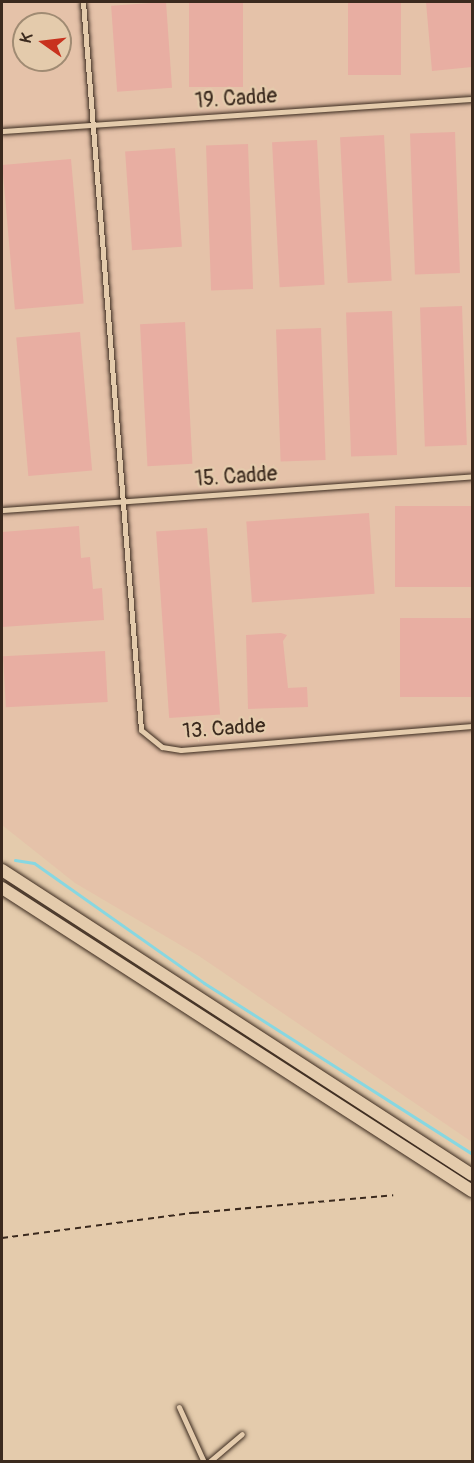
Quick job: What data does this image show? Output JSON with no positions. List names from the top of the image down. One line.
{"streets":{"lane":["19. Cadde","15. Cadde","13. Cadde"]},"crossings":[["19. Cadde","13. Cadde"],["15. Cadde","13. Cadde"]],"north":"left"}
